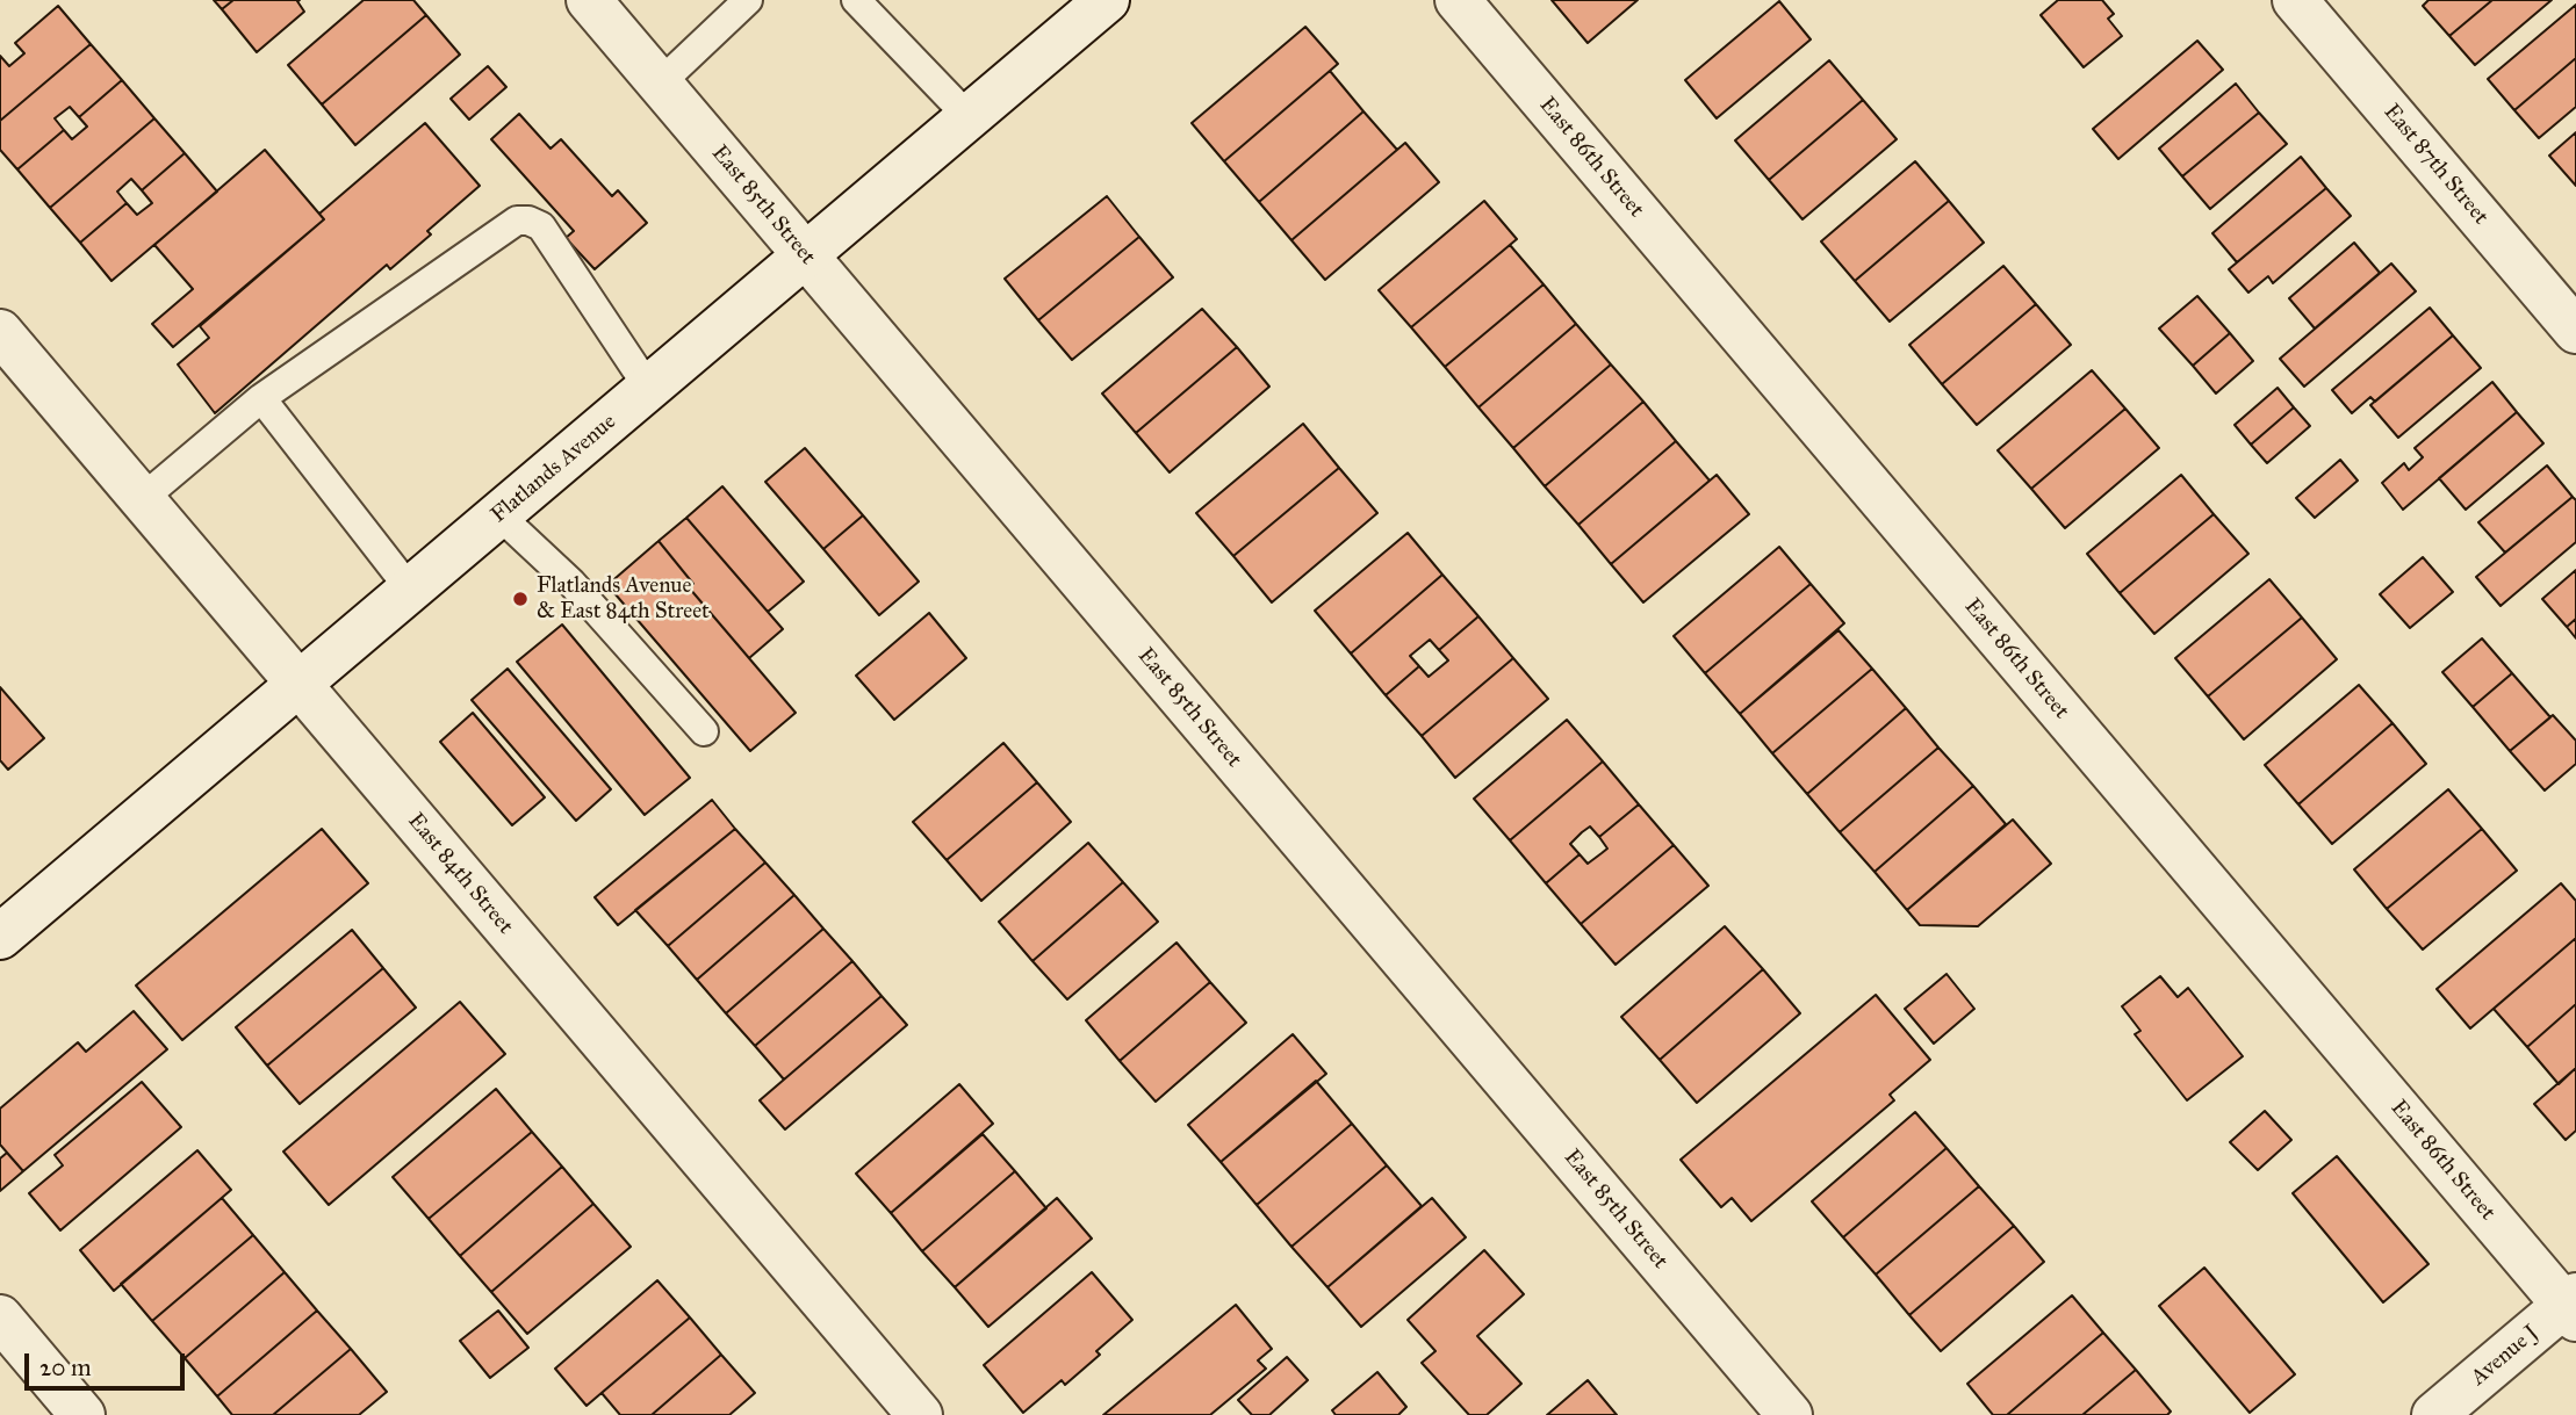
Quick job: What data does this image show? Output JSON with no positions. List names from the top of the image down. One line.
{"streets":{"street":["East 86th Street","East 87th Street","East 85th Street","Flatlands Avenue","East 84th Street","Avenue J"]},"crossings":[["East 86th Street","Avenue J"],["East 85th Street","Flatlands Avenue"],["Flatlands Avenue","East 84th Street"]],"places":["Flatlands Avenue & East 84th Street"],"scale_bar":"20 m"}
